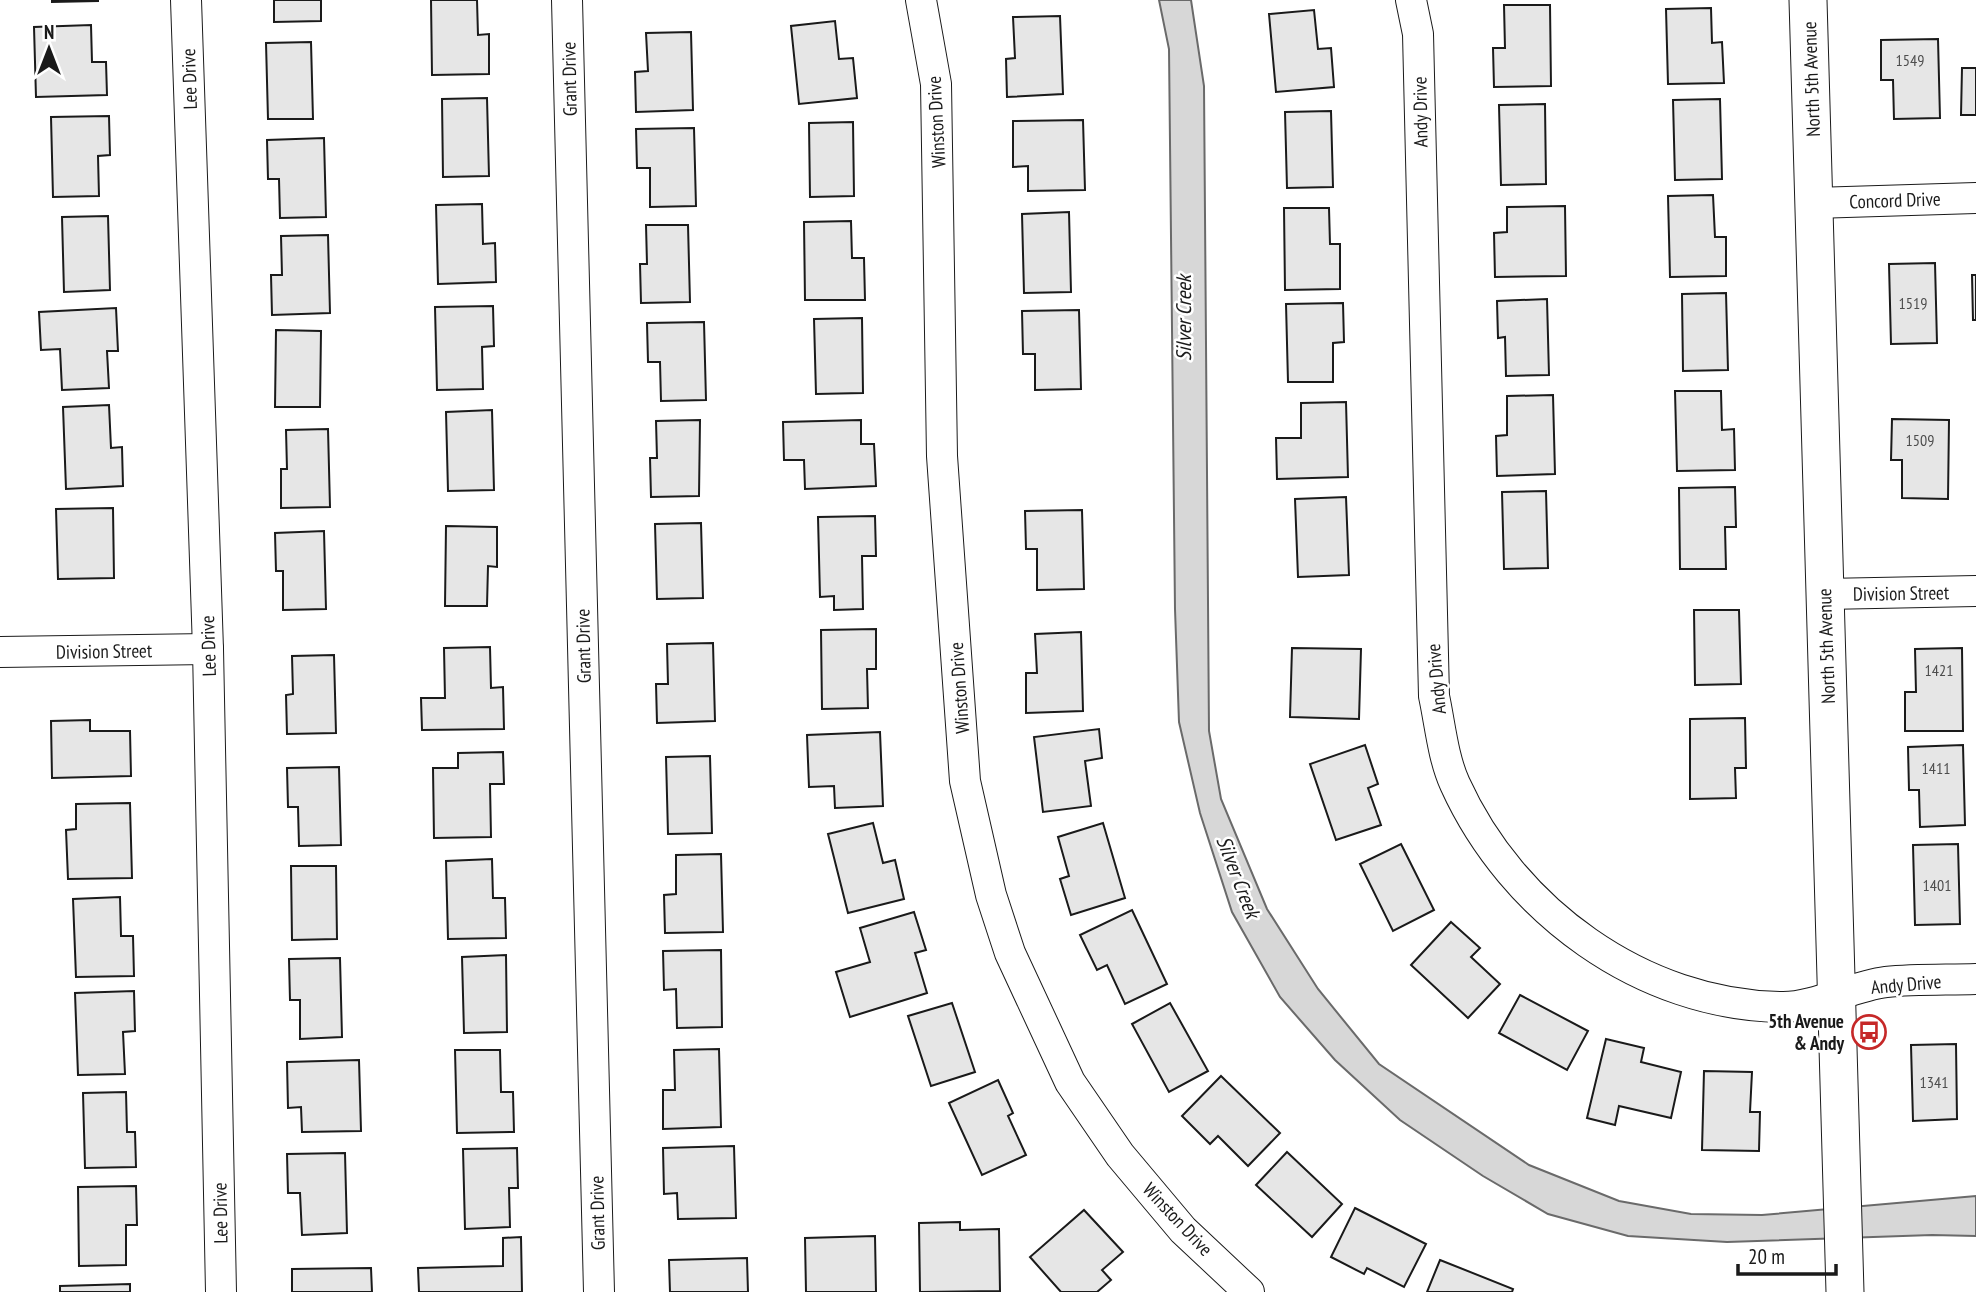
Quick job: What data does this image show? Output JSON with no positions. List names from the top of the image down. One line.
{"streets":{"street":["Lee Drive","Grant Drive","North 5th Avenue","Andy Drive","Winston Drive","Concord Drive","Division Street"]},"crossings":[["Lee Drive","Division Street"],["North 5th Avenue","Andy Drive"],["North 5th Avenue","Concord Drive"],["North 5th Avenue","Division Street"]],"water":["Silver Creek"],"places":{"bus stop":["5th Avenue & Andy"]},"house_numbers":["1549","1519","1509","1421","1411","1401","1341"],"scale_bar":"20 m","north":"top"}
